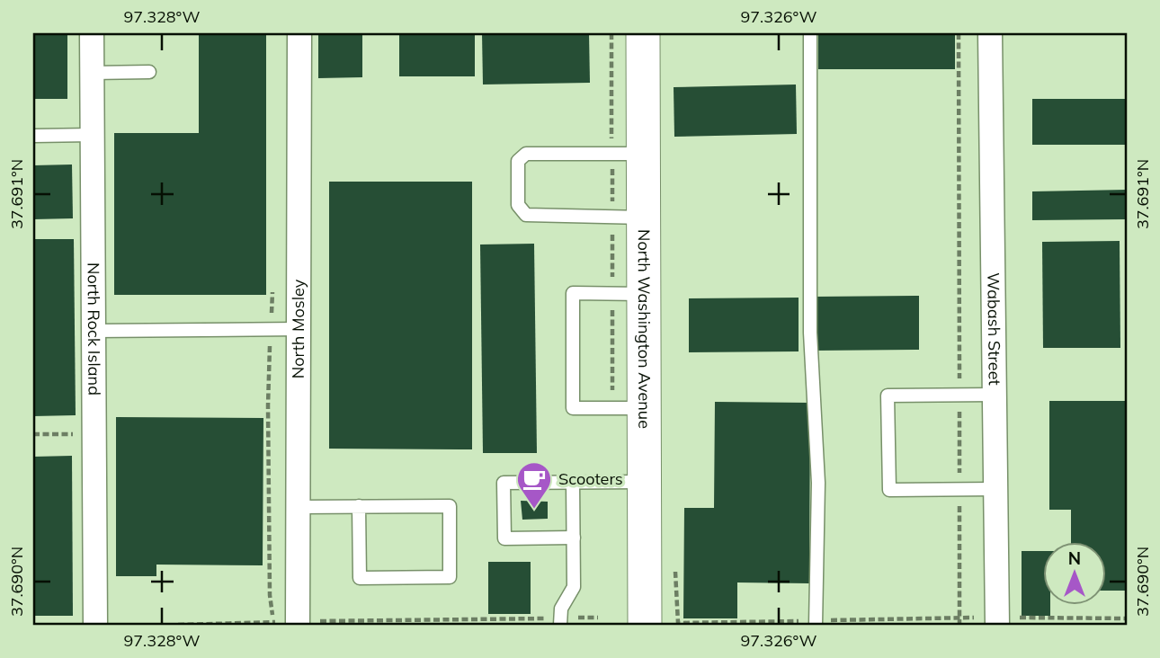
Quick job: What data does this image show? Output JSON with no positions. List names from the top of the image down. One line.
{"streets":{"main road":["North Washington Avenue"],"street":["North Rock Island","North Mosley","Wabash Street"]},"places":{"cafe":["Scooters"]},"north":"top","coordinates":["97.328°W","97.326°W","37.691°N","37.690°N"]}
